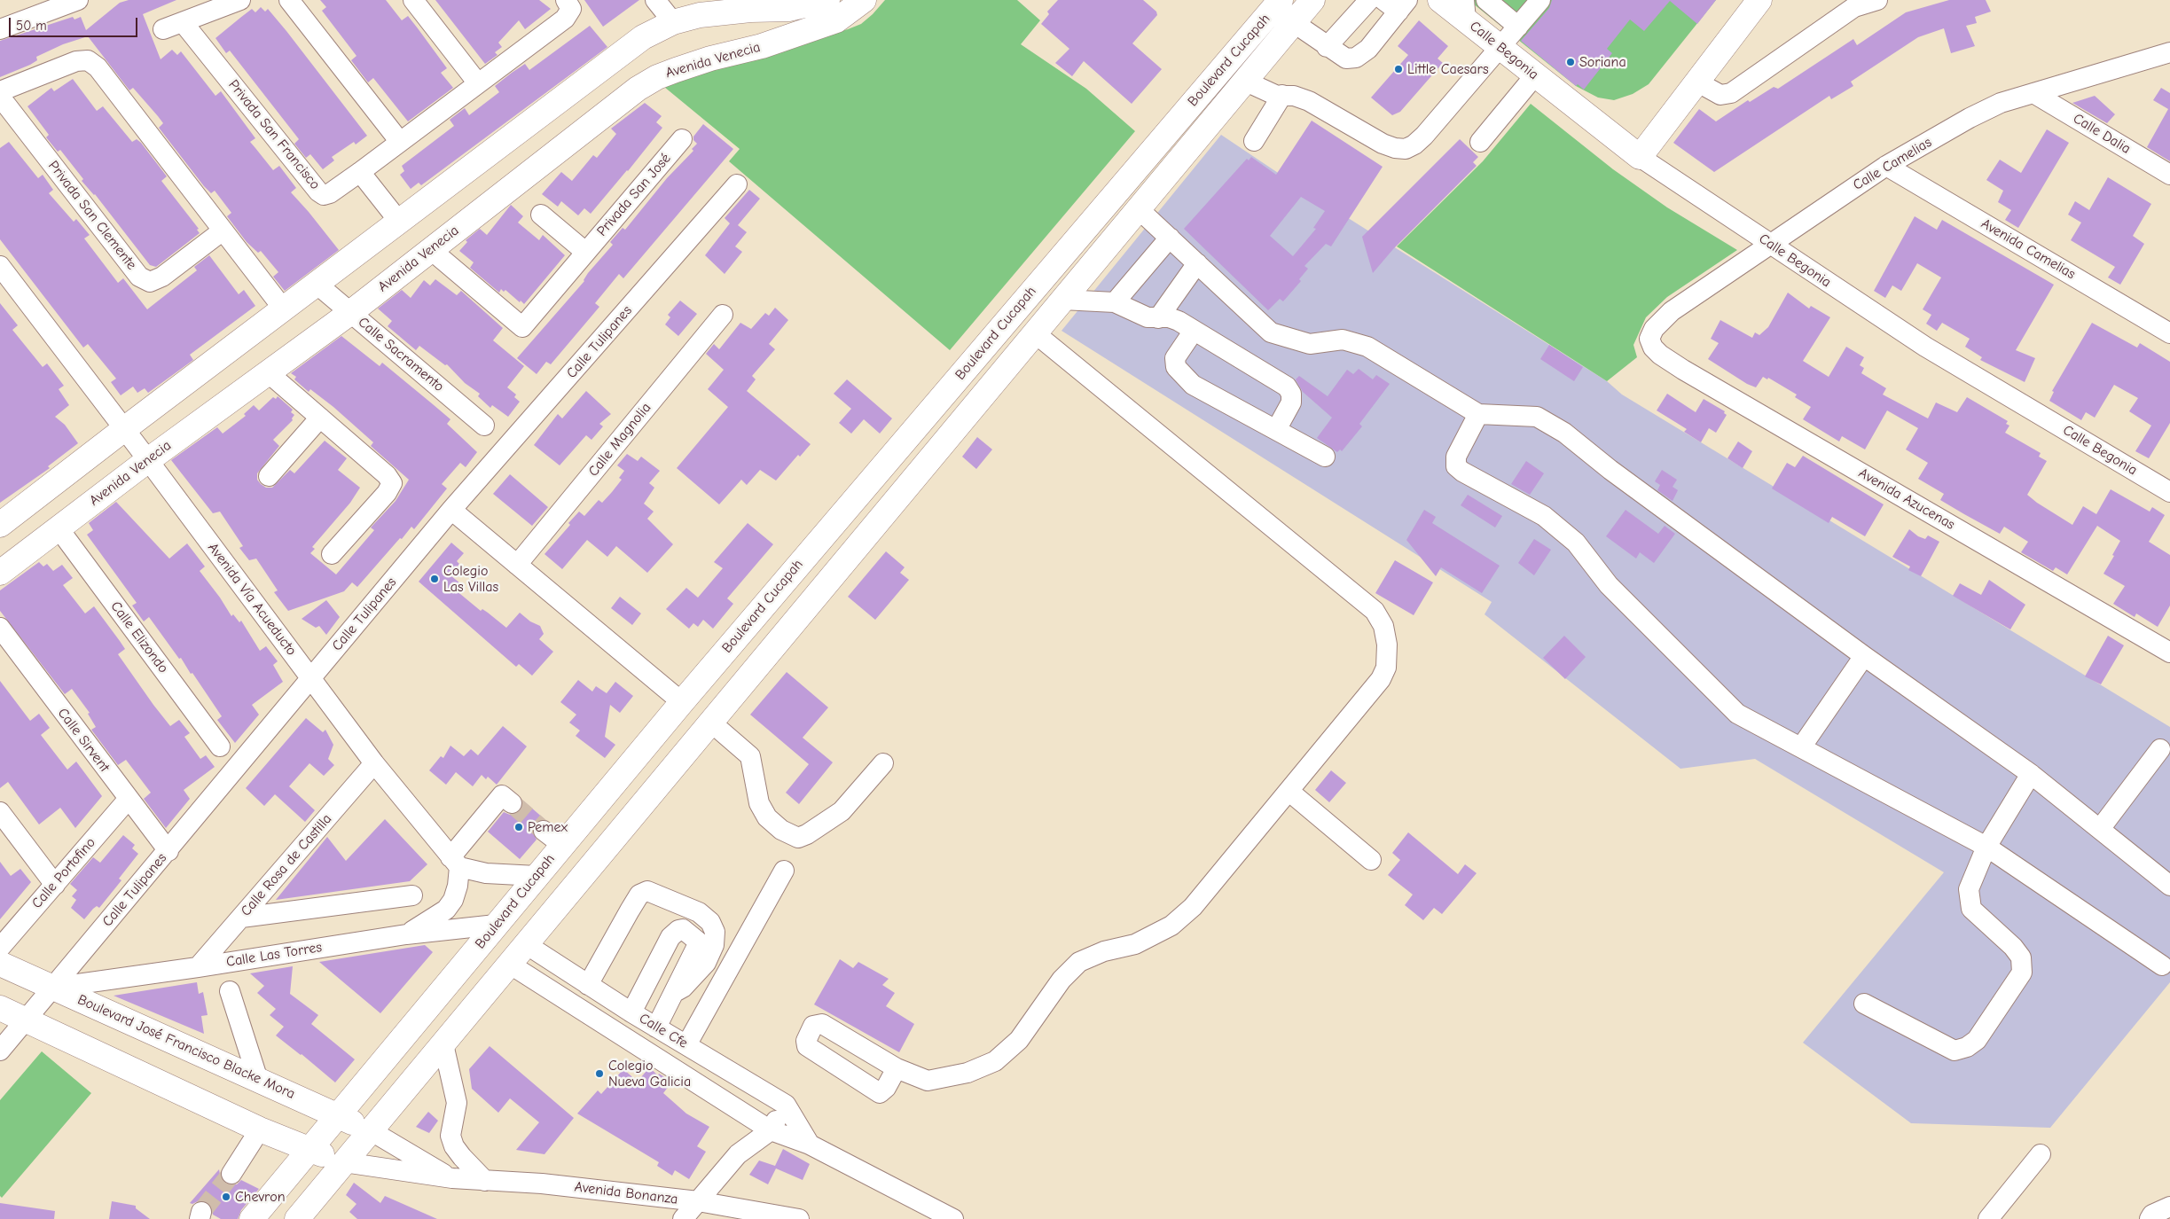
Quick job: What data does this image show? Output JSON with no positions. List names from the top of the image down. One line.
{"streets":{"main road":["Calle Begonia","Avenida Venecia","Boulevard Cucapah","Boulevard José Francisco Blacke Mora"],"street":["Calle Dalia","Privada San Francisco","Calle Camelias","Privada San José","Privada San Clemente","Avenida Camelias","Calle Tulipanes","Calle Sacramento","Calle Magnolia","Avenida Azucenas","Avenida Vía Acueducto","Calle Elizondo","Calle Sirvent","Calle Rosa de Castilla","Calle Portofino","Calle Las Torres","Calle Cfe","Avenida Bonanza"]},"crossings":[["Calle Begonia","Calle Camelias"],["Avenida Venecia","Privada San José"],["Avenida Venecia","Calle Sacramento"],["Avenida Venecia","Avenida Vía Acueducto"],["Avenida Venecia","Calle Elizondo"],["Boulevard Cucapah","Calle Las Torres"],["Boulevard Cucapah","Calle Cfe"],["Boulevard Cucapah","Boulevard José Francisco Blacke Mora"],["Boulevard Cucapah","Avenida Bonanza"],["Calle Dalia","Calle Camelias"],["Calle Camelias","Avenida Camelias"],["Calle Camelias","Avenida Azucenas"],["Calle Tulipanes","Avenida Vía Acueducto"],["Calle Tulipanes","Calle Sirvent"],["Calle Tulipanes","Calle Las Torres"],["Calle Tulipanes","Boulevard José Francisco Blacke Mora"],["Avenida Vía Acueducto","Calle Rosa de Castilla"],["Calle Sirvent","Calle Portofino"],["Calle Rosa de Castilla","Calle Las Torres"],["Calle Las Torres","Boulevard José Francisco Blacke Mora"],["Boulevard José Francisco Blacke Mora","Avenida Bonanza"]],"places":["Soriana","Little Caesars","Colegio Las Villas","Pemex","Colegio Nueva Galicia","Chevron"],"scale_bar":"50 m"}
